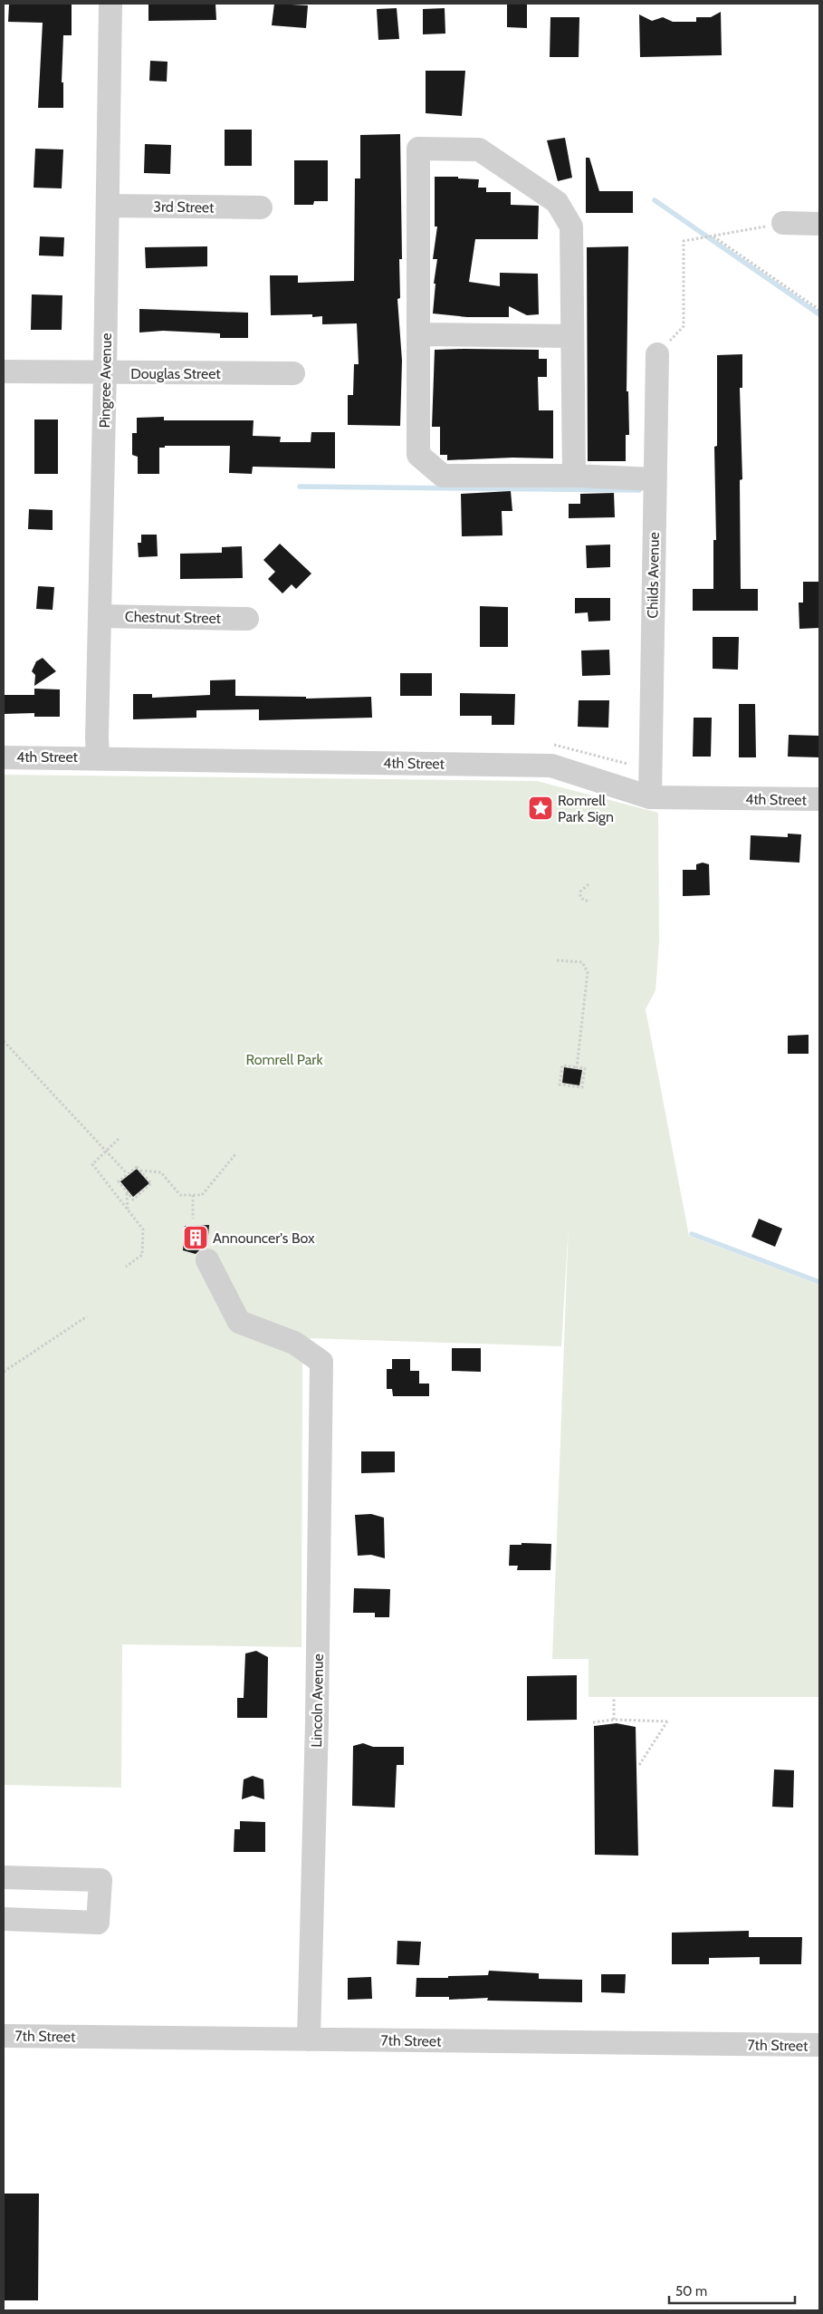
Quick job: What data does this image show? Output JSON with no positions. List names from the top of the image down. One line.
{"streets":{"street":["3rd Street","Douglas Street","Pingree Avenue","Childs Avenue","Chestnut Street","4th Street","Lincoln Avenue","7th Street"]},"crossings":[["3rd Street","Pingree Avenue"],["Douglas Street","Pingree Avenue"],["Pingree Avenue","Chestnut Street"],["Pingree Avenue","4th Street"],["Childs Avenue","4th Street"],["Lincoln Avenue","7th Street"]],"parks":["Romrell Park"],"places":{"place":["Romrell Park Sign"],"building":["Announcer's Box"]},"scale_bar":"50 m"}
